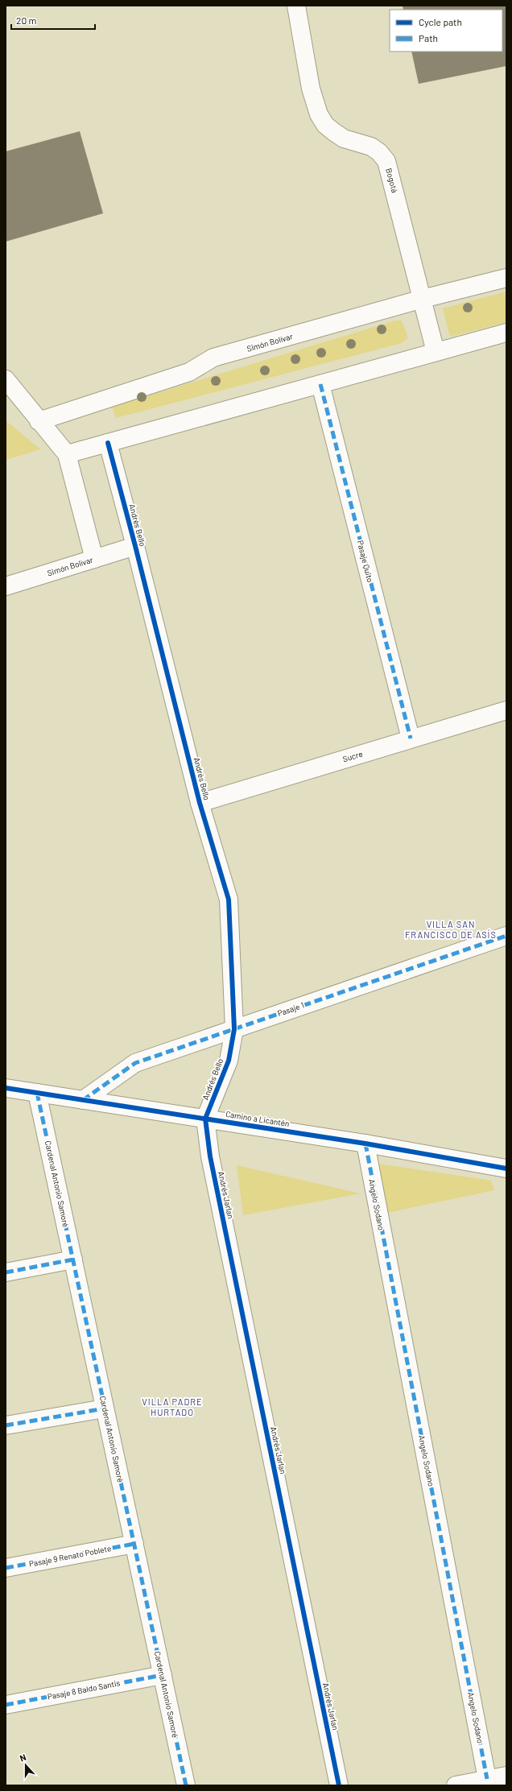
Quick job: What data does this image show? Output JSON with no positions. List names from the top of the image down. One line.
{"streets":{"street":["Bogotá","Simón Bolívar","Andrés Bello","Pasaje Quito","Sucre","Pasaje 1","Camino a Licantén","Cardenal Antonio Samoré","Andrés Jarlan","Angelo Sodano","Pasaje 9 Renato Poblete","Pasaje 8 Baldo Santis"]},"crossings":[["Bogotá","Simón Bolívar"],["Simón Bolívar","Andrés Bello"],["Andrés Bello","Sucre"],["Andrés Bello","Pasaje 1"],["Andrés Bello","Camino a Licantén"],["Andrés Bello","Andrés Jarlan"],["Pasaje Quito","Sucre"],["Pasaje 1","Camino a Licantén"],["Camino a Licantén","Cardenal Antonio Samoré"],["Camino a Licantén","Andrés Jarlan"],["Camino a Licantén","Angelo Sodano"],["Cardenal Antonio Samoré","Pasaje 9 Renato Poblete"],["Cardenal Antonio Samoré","Pasaje 8 Baldo Santis"]],"districts":["VILLA SAN FRANCISCO DE ASÍS","VILLA PADRE HURTADO"],"legend":["Cycle path","Path"],"scale_bar":"20 m","north":"top"}
